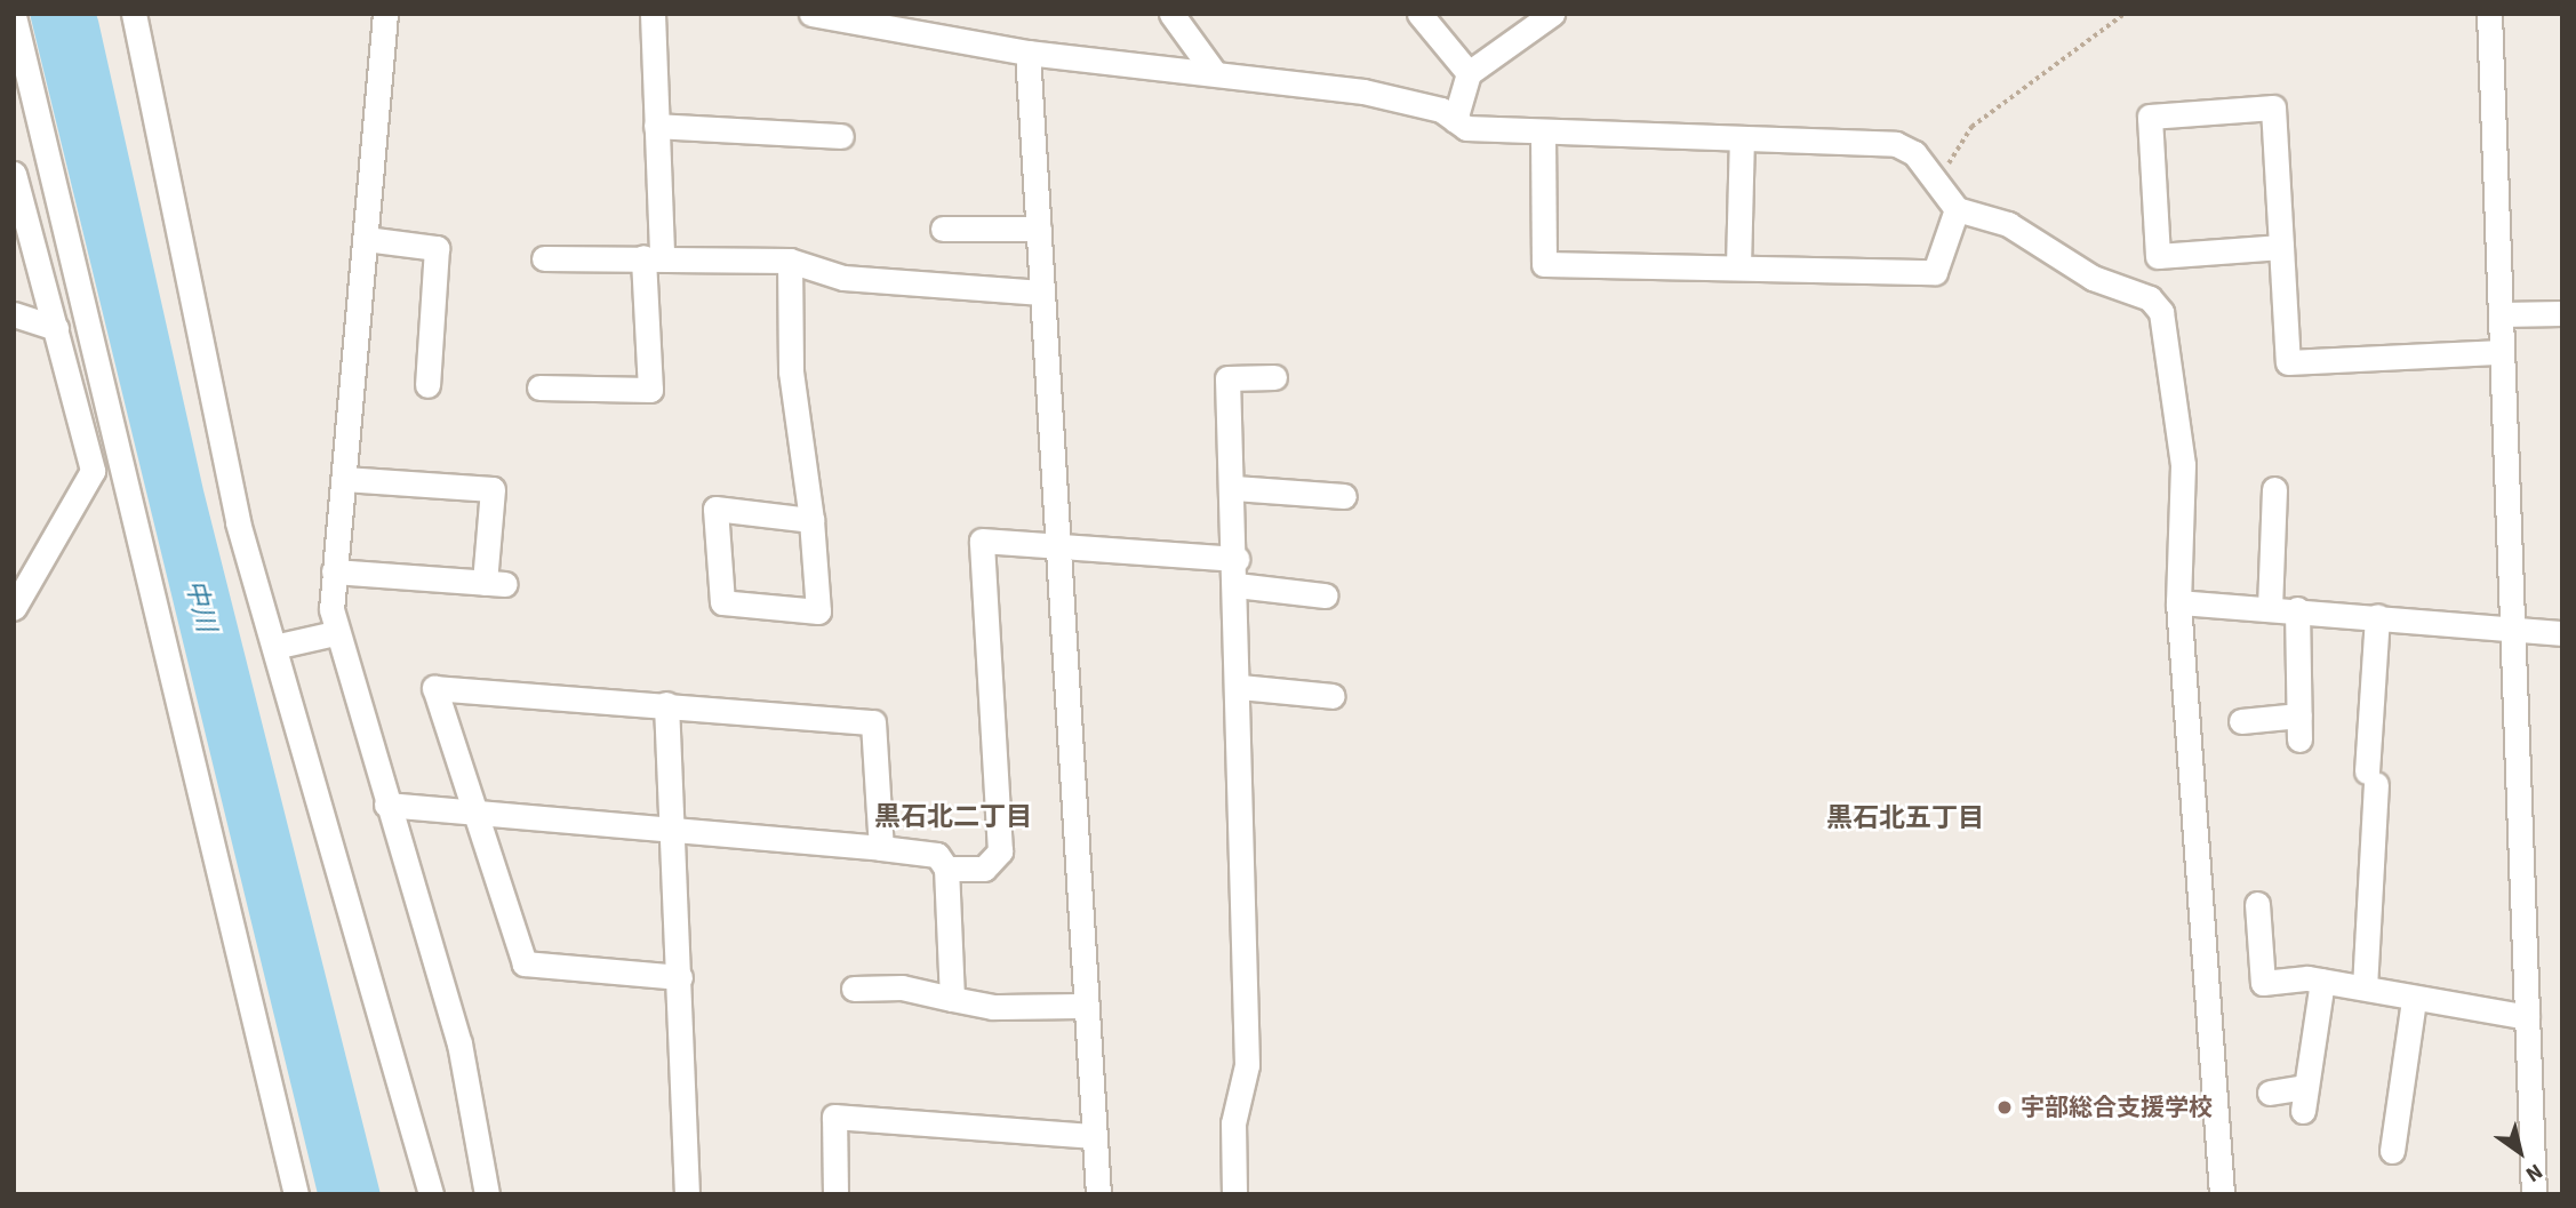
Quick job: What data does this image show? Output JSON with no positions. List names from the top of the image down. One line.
{"districts":["黒石北二丁目","黒石北五丁目"],"water":["中川"],"places":["宇部総合支援学校"],"north":"bottom right"}
